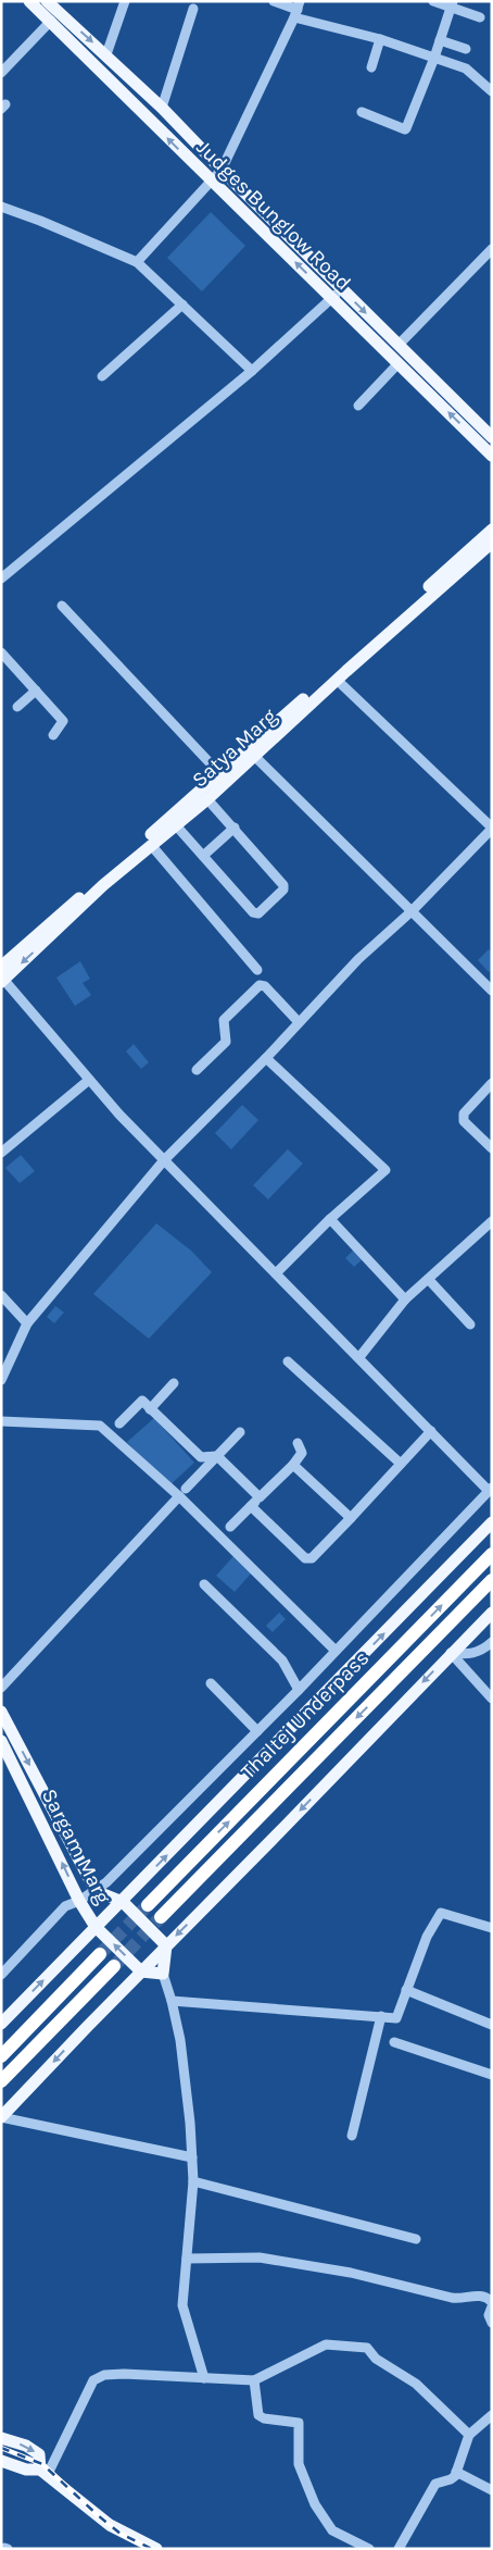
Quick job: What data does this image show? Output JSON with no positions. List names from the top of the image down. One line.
{"streets":{"highway":["Thaltej Underpass"],"main road":["Judges Bunglow Road","Satya Marg","Sargam Marg"]}}
